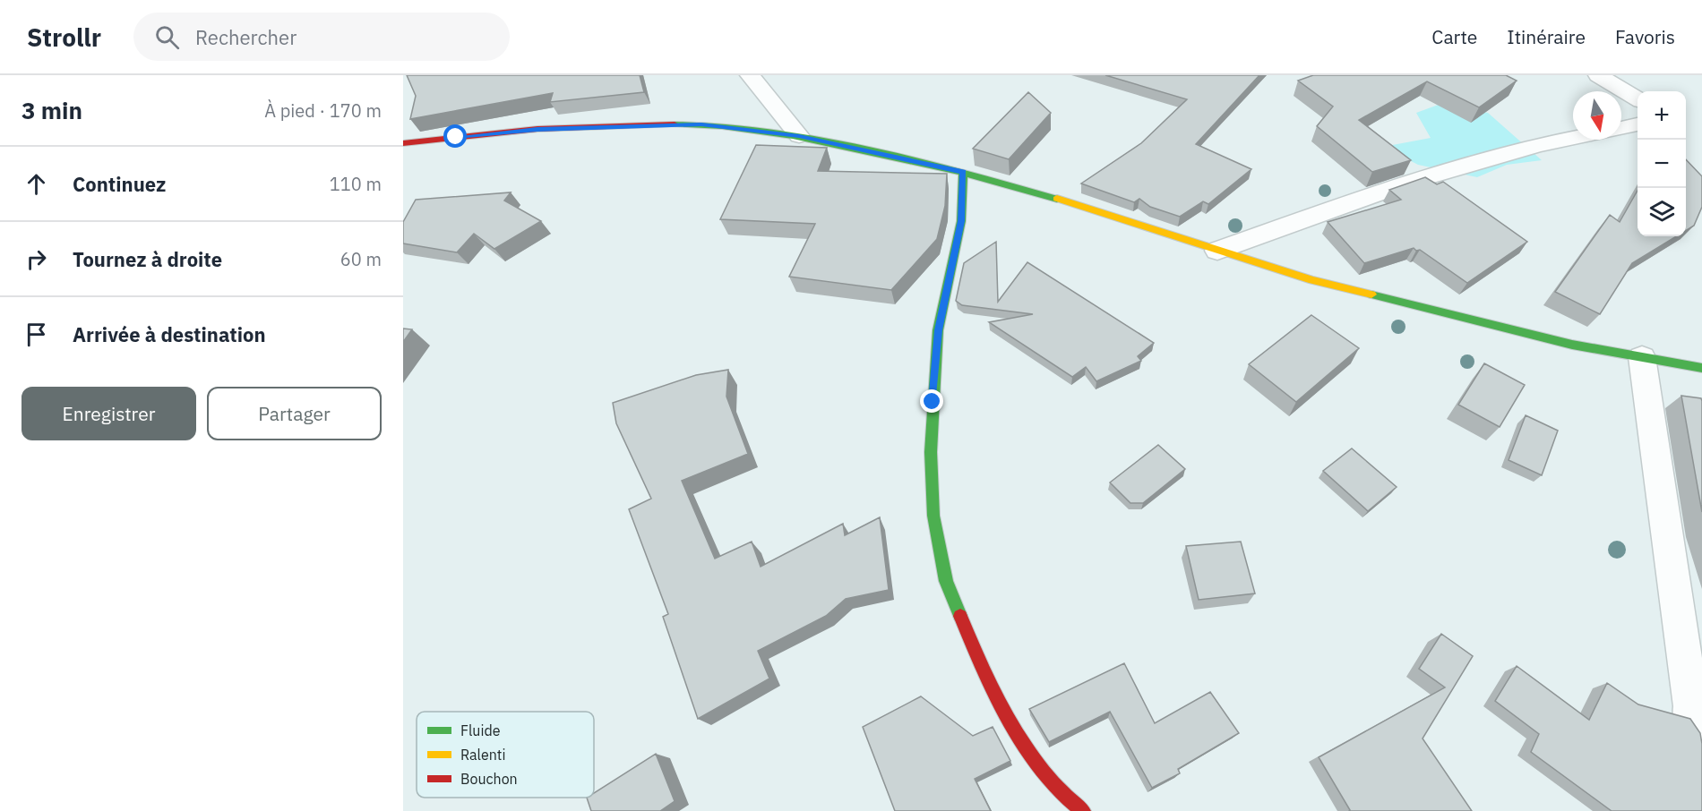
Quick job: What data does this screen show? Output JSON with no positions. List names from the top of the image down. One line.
{"legend":["Fluide","Ralenti","Bouchon"],"north":"bottom","page":{"header":"Strollr","search":"Rechercher","nav":["Carte","Itinéraire","Favoris"],"heading":["3 min","À pied · 170 m"],"map_buttons":["+","−"],"list":[["Continuez","110 m"],["Tournez à droite","60 m"],"Arrivée à destination"],"buttons":["Enregistrer","Partager"]}}
